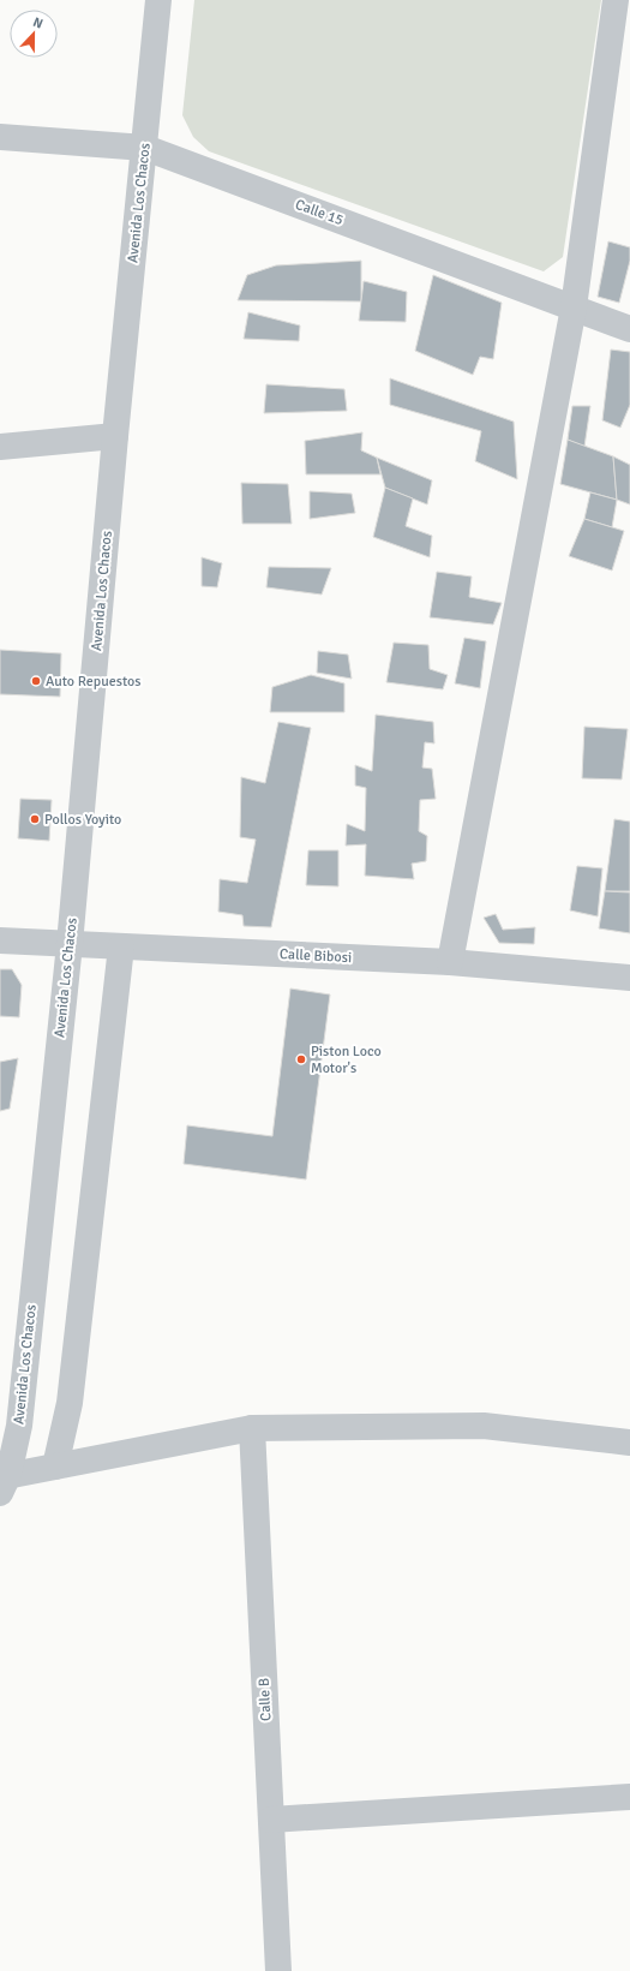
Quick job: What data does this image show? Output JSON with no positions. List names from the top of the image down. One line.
{"streets":{"street":["Avenida Los Chacos","Calle 15","Calle Bibosi","Calle B"]},"crossings":[["Avenida Los Chacos","Calle 15"],["Avenida Los Chacos","Calle Bibosi"]],"places":["Auto Repuestos","Pollos Yoyito","Piston Loco Motor's"],"north":"top"}
